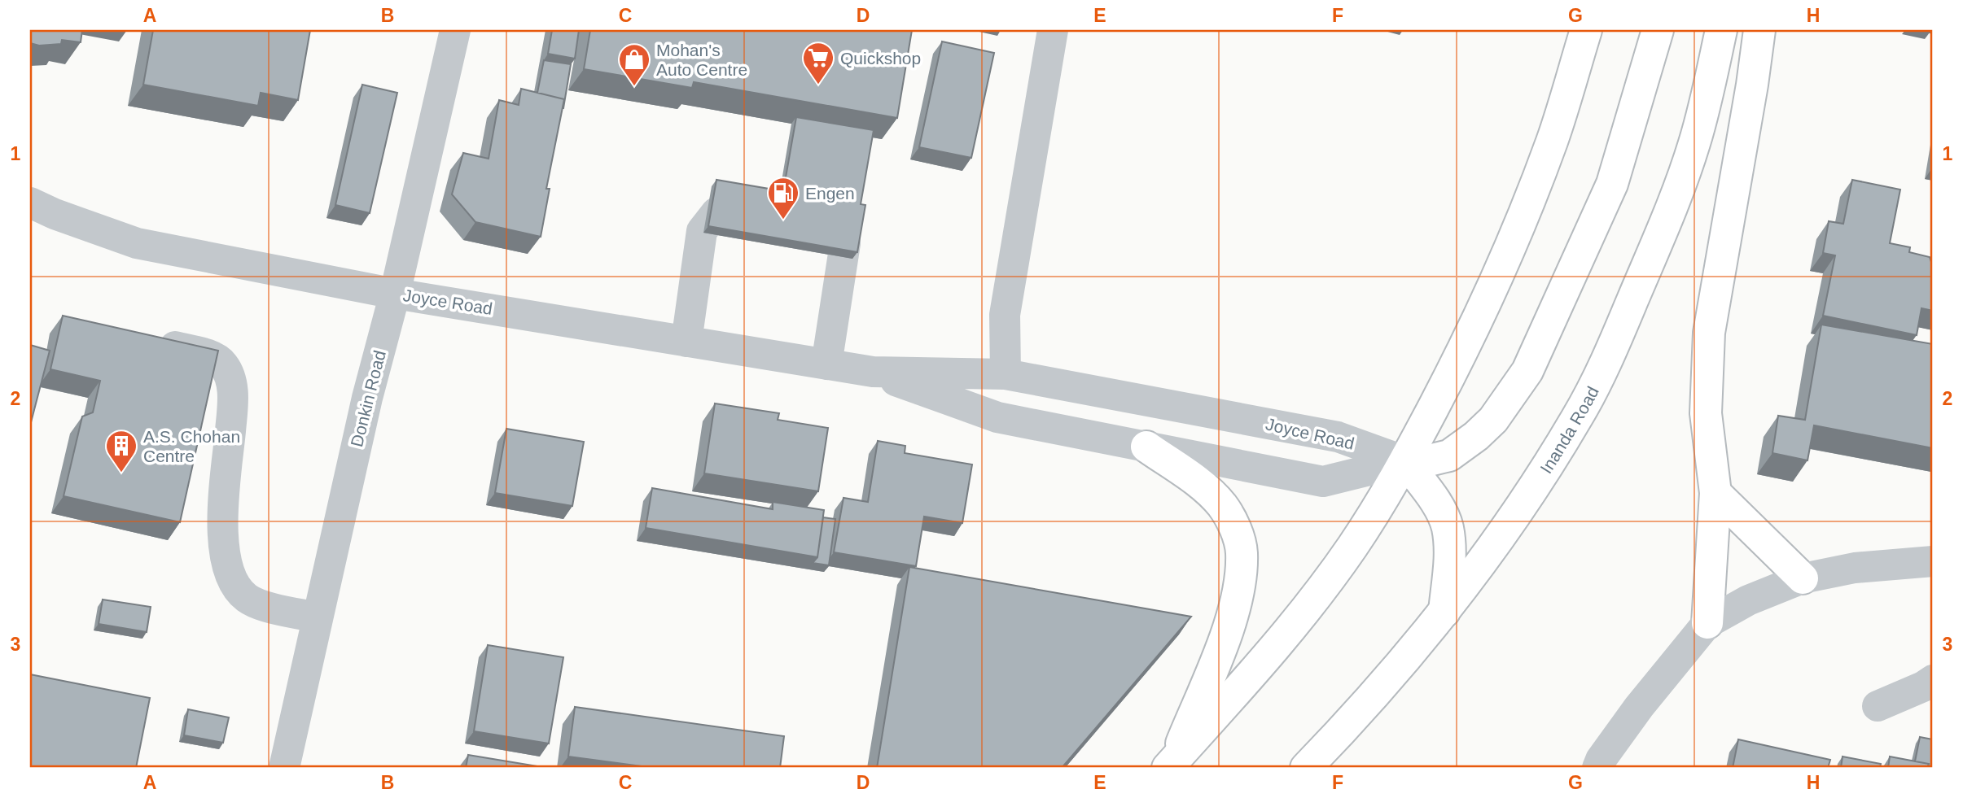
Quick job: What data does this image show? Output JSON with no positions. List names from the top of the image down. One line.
{"streets":{"main road":["Inanda Road"],"street":["Joyce Road","Donkin Road"]},"crossings":[["Joyce Road","Donkin Road"]],"places":{"supermarket":["Quickshop"],"shop":["Mohan's Auto Centre"],"fuel station":["Engen"],"building":["A.S. Chohan Centre"]},"grid":{"columns":["A","B","C","D","E","F","G","H"],"rows":["1","2","3"]}}
